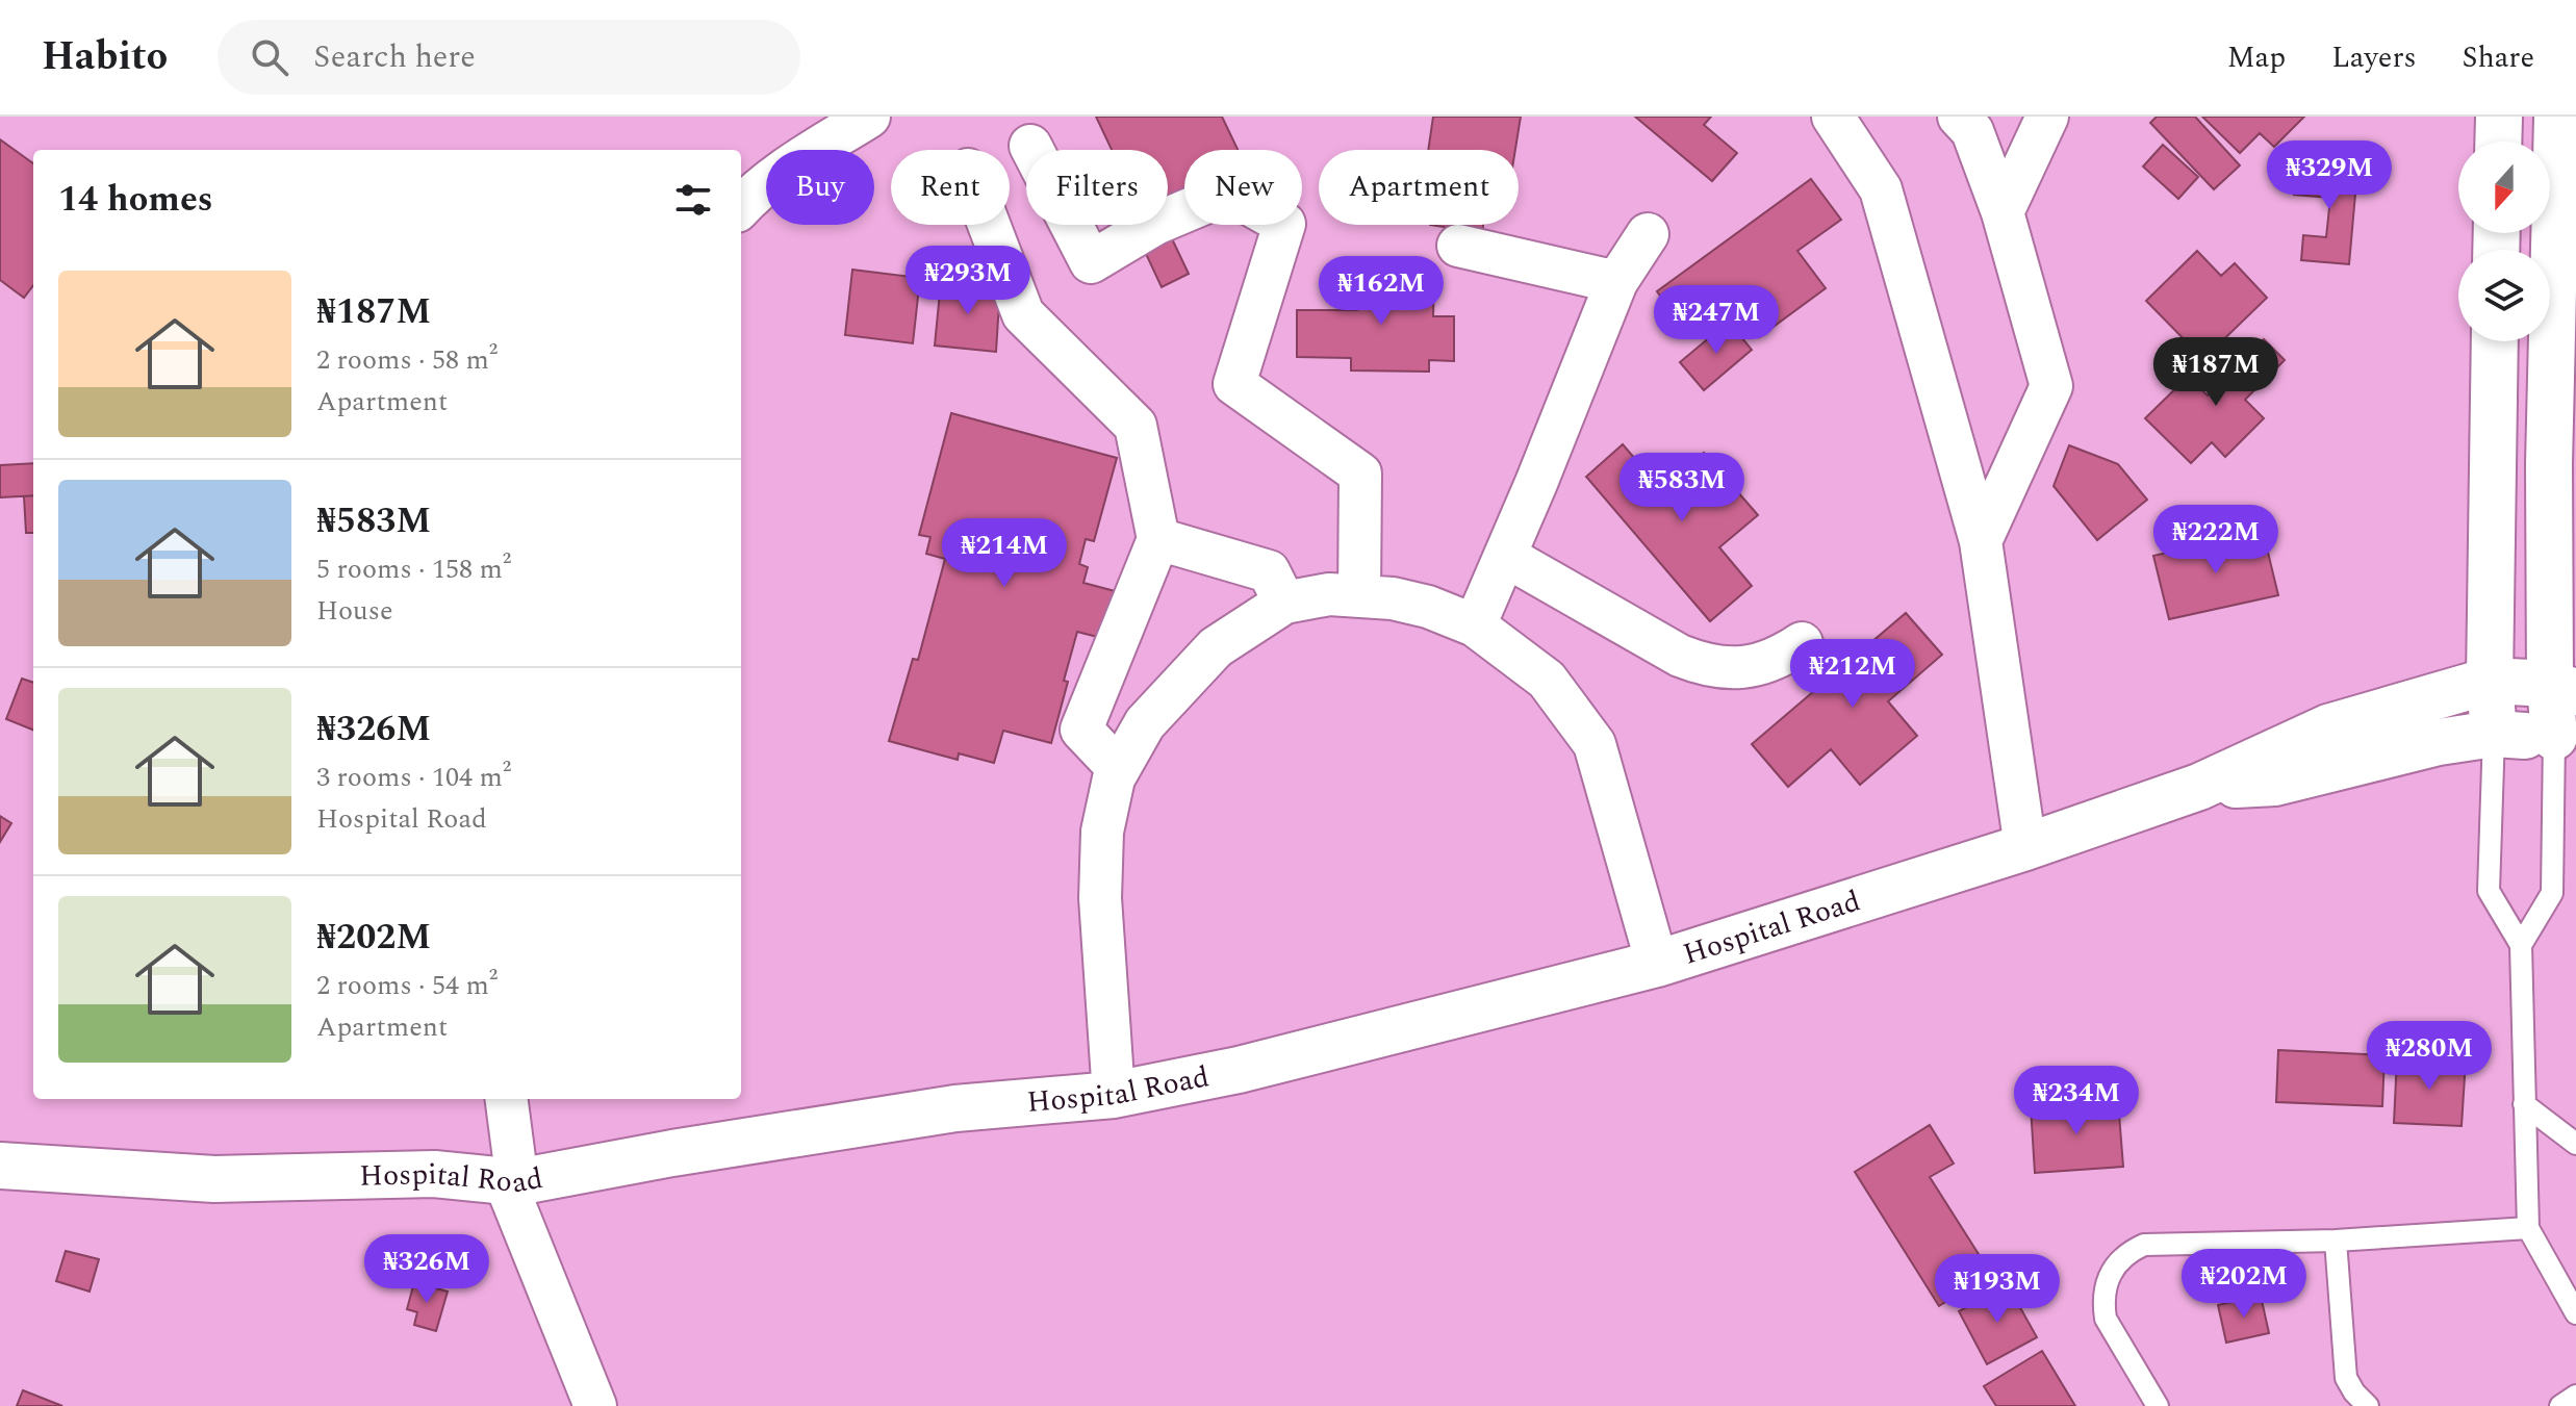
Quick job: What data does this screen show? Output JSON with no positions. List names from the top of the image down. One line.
{"streets":{"street":["Hospital Road"]},"north":"bottom","page":{"header":"Habito","search":"Search here","nav":["Map","Layers","Share"],"price":["₦329M","₦293M","₦162M","₦247M","₦187M","₦583M","₦222M","₦214M","₦212M","₦280M","₦234M","₦326M","₦202M","₦193M"],"chip":["Buy","Rent","Filters","New","Apartment"],"heading":"14 homes","list":[{"name":"₦187M","note":"2 rooms · 58 m² · Apartment"},{"name":"₦583M","note":"5 rooms · 158 m² · House"},{"name":"₦326M","note":"3 rooms · 104 m² · Hospital Road"},{"name":"₦202M","note":"2 rooms · 54 m² · Apartment"}]}}
